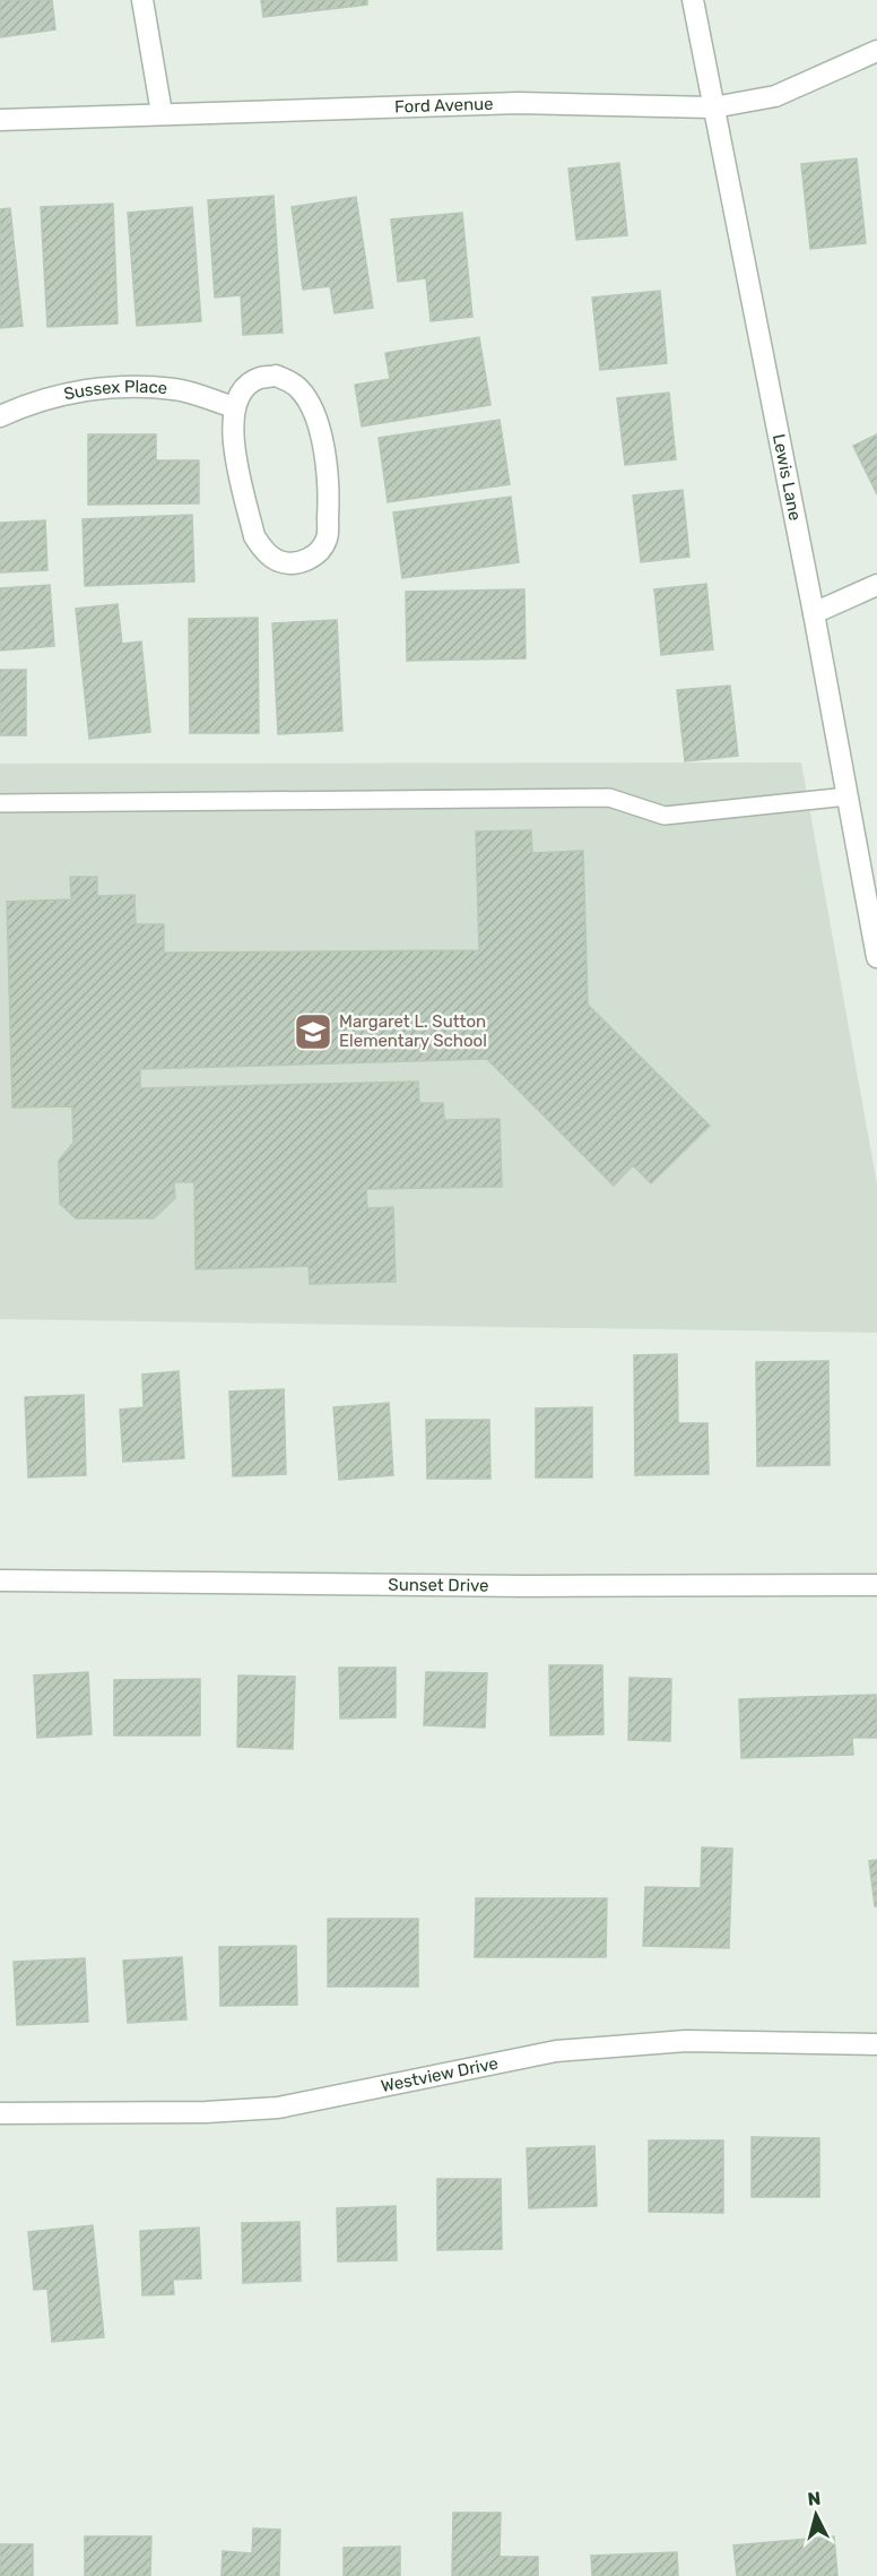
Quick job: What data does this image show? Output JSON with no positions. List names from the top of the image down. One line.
{"streets":{"street":["Ford Avenue","Sussex Place","Lewis Lane","Sunset Drive","Westview Drive"]},"crossings":[["Ford Avenue","Lewis Lane"]],"places":{"school or university":["Margaret L. Sutton Elementary School"]},"north":"top"}
